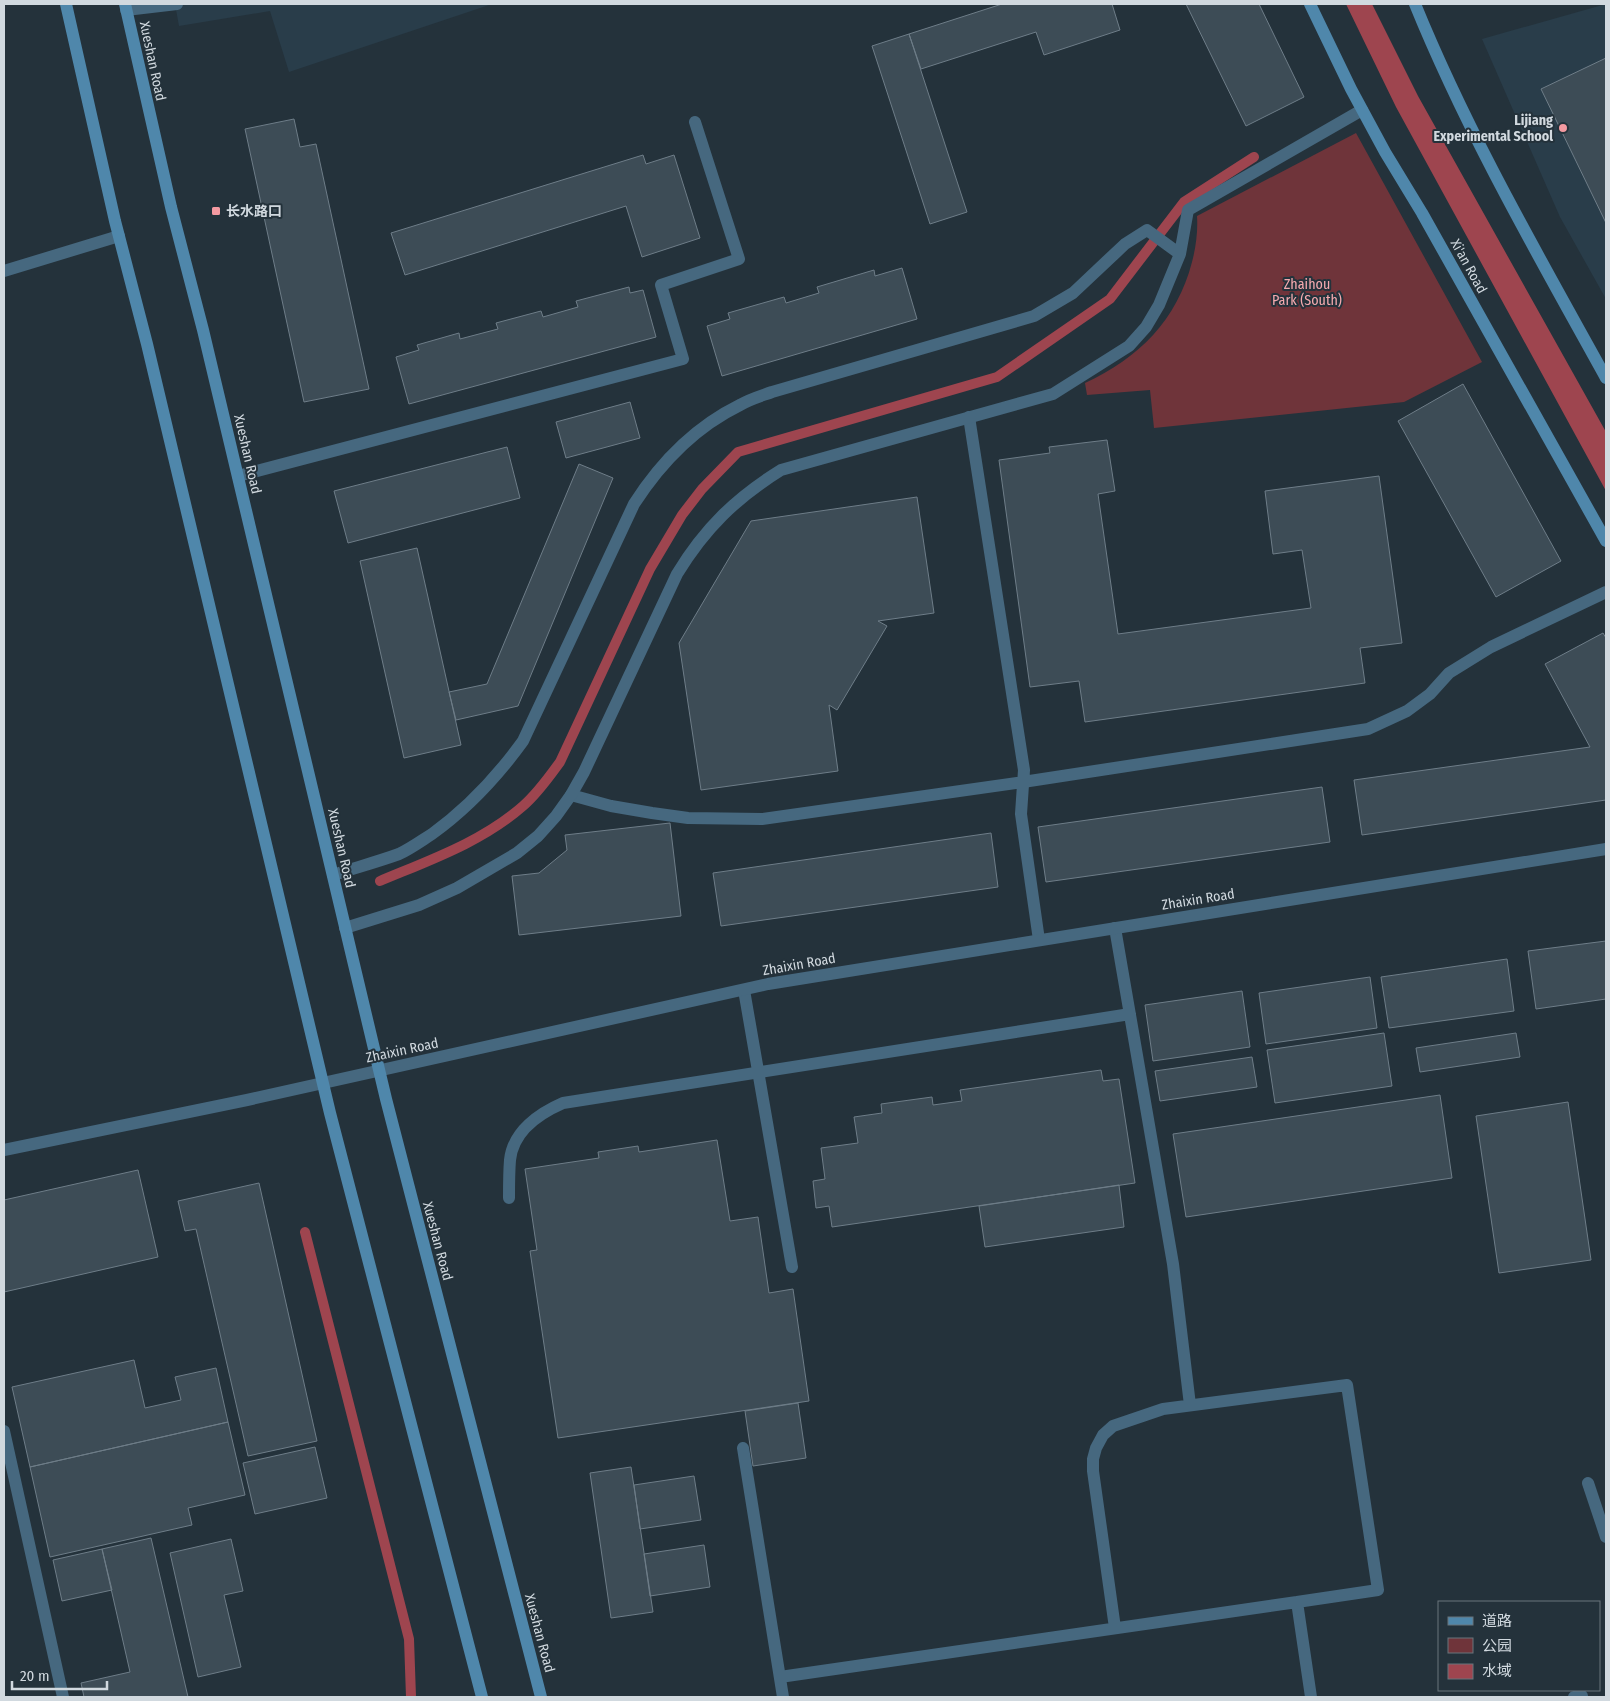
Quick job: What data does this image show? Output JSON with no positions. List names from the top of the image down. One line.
{"streets":{"main road":["Xueshan Road","Xi'an Road"],"street":["Zhaixin Road"]},"crossings":[["Xueshan Road","Zhaixin Road"]],"parks":["Zhaihou Park (South)"],"places":{"other":["Lijiang Experimental School"],"transit":["长水路口"]},"legend":["道路","公园","水域"],"scale_bar":"20 m"}
